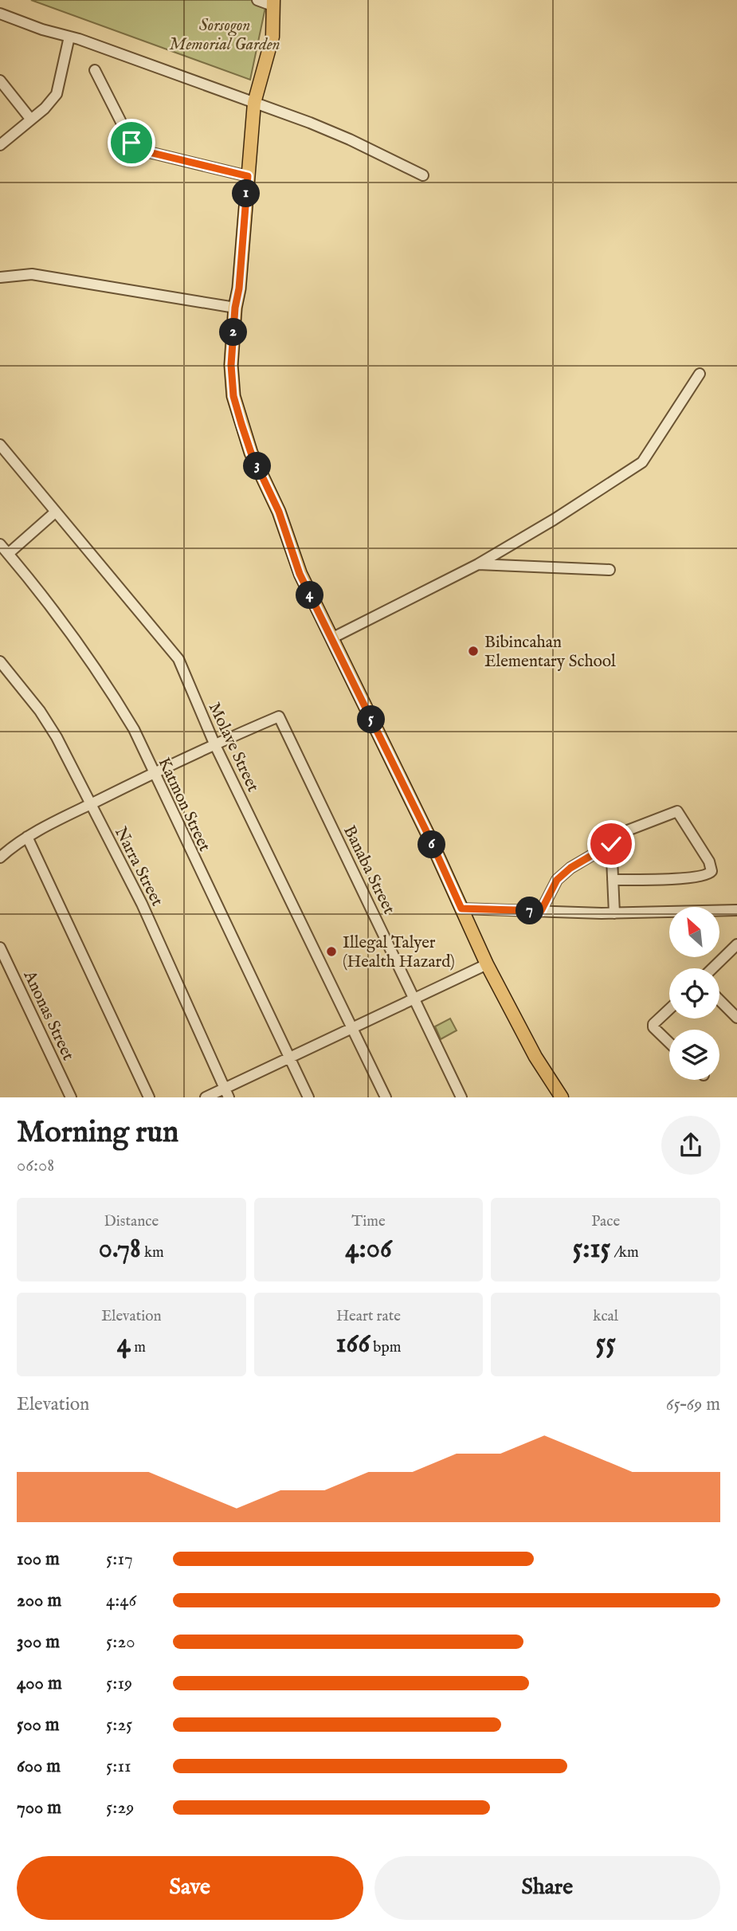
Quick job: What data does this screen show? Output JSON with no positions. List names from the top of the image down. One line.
{"streets":{"street":["Molave Street","Katmon Street","Narra Street","Banaba Street","Anonas Street"]},"crossings":[["Molave Street","Banaba Street"]],"parks":["Sorsogon Memorial Garden"],"places":["Bibincahan Elementary School","Illegal Talyer (Health Hazard)"],"north":"top left","page":{"pins":["1","2","3","4","5","6","7"],"heading":["Morning run","06:08"],"stats":[["Distance","0.78 km"],["Time","4:06"],["Pace","5:15 /km"],["Elevation","4 m"],["Heart rate","166 bpm"],["kcal","55"]],"chart":["Elevation","65–69 m"],"list":[{"name":"100 m","note":"5:17"},{"name":"200 m","note":"4:46"},{"name":"300 m","note":"5:20"},{"name":"400 m","note":"5:19"},{"name":"500 m","note":"5:25"},{"name":"600 m","note":"5:11"},{"name":"700 m","note":"5:29"}],"buttons":["Save","Share"]}}
